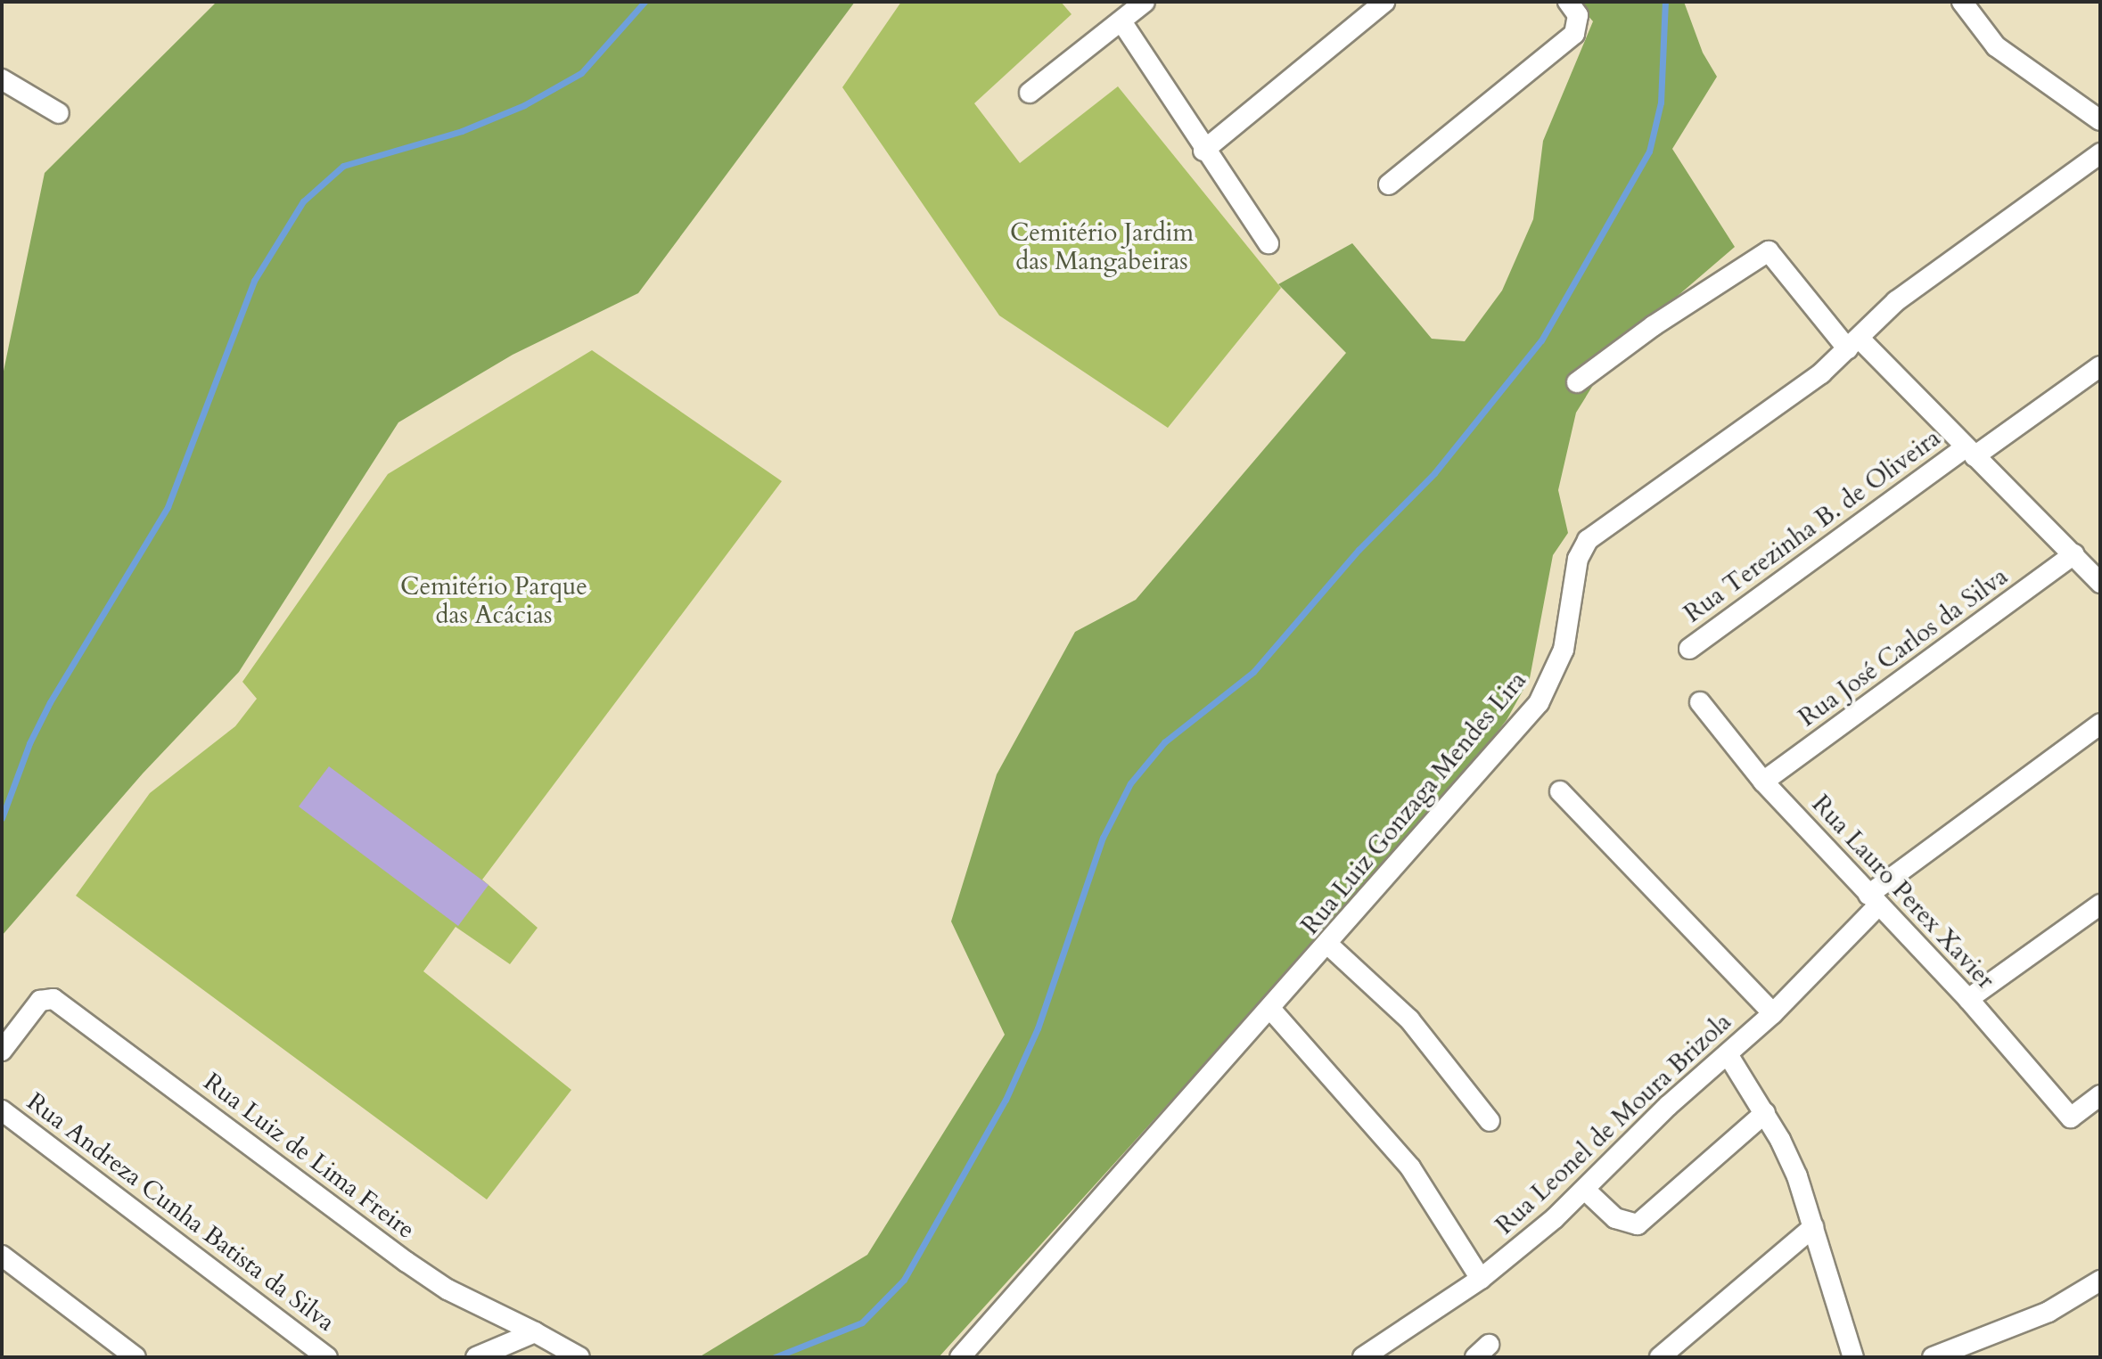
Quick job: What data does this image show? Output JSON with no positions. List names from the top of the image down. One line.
{"streets":{"street":["Rua Terezinha B. de Oliveira","Rua José Carlos da Silva","Rua Luiz Gonzaga Mendes Lira","Rua Lauro Perex Xavier","Rua Leonel de Moura Brizola","Rua Luiz de Lima Freire","Rua Andreza Cunha Batista da Silva"]},"crossings":[["Rua José Carlos da Silva","Rua Lauro Perex Xavier"],["Rua Lauro Perex Xavier","Rua Leonel de Moura Brizola"]],"parks":["Cemitério Jardim das Mangabeiras","Cemitério Parque das Acácias"]}
